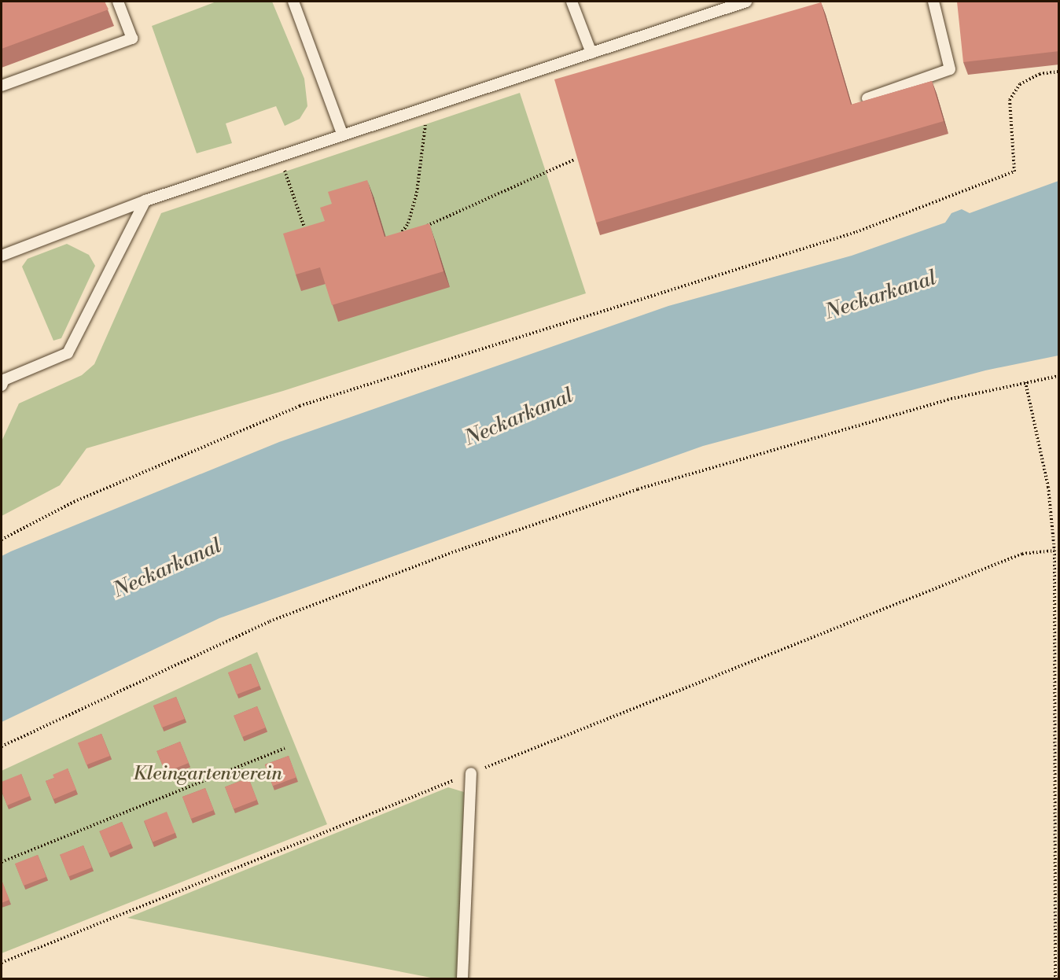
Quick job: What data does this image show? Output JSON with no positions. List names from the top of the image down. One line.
{"water":["Neckarkanal"],"parks":["Kleingartenverein"]}
